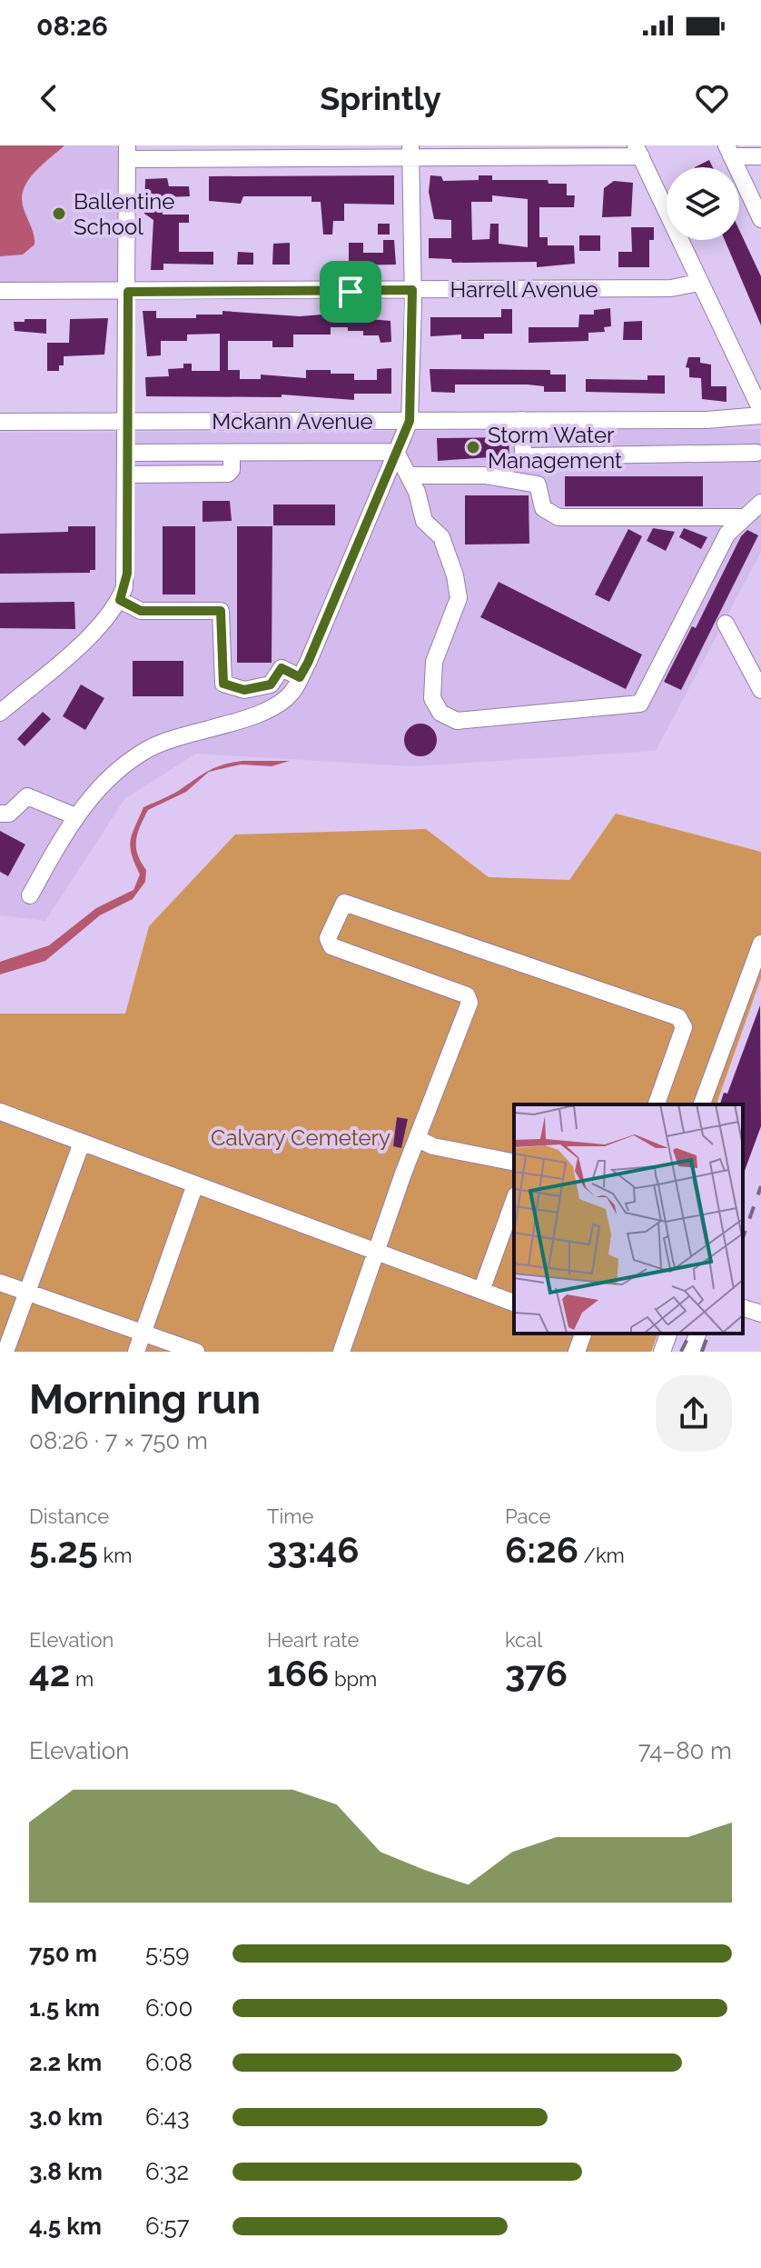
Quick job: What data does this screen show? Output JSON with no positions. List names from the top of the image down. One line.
{"streets":{"street":["Harrell Avenue","Mckann Avenue"]},"parks":["Calvary Cemetery"],"places":["Ballentine School","Storm Water Management"],"page":{"status":"08:26","header":"Sprintly","heading":["Morning run","08:26 · 7 × 750 m"],"stats":[["Distance","5.25 km"],["Time","33:46"],["Pace","6:26 /km"],["Elevation","42 m"],["Heart rate","166 bpm"],["kcal","376"]],"chart":["Elevation","74–80 m"],"list":[{"name":"750 m","note":"5:59"},{"name":"1.5 km","note":"6:00"},{"name":"2.2 km","note":"6:08"},{"name":"3.0 km","note":"6:43"},{"name":"3.8 km","note":"6:32"},{"name":"4.5 km","note":"6:57"}]}}
